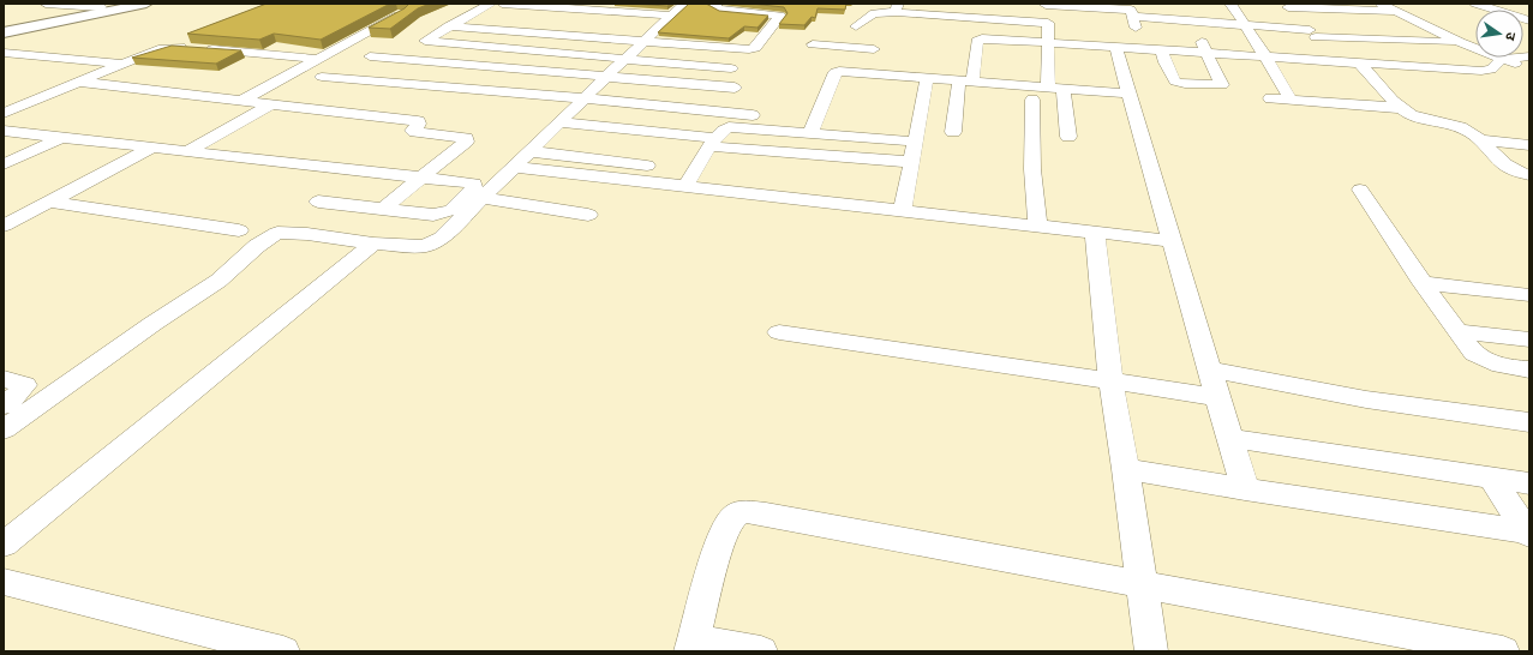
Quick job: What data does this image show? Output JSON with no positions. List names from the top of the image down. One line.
{"north":"right"}
